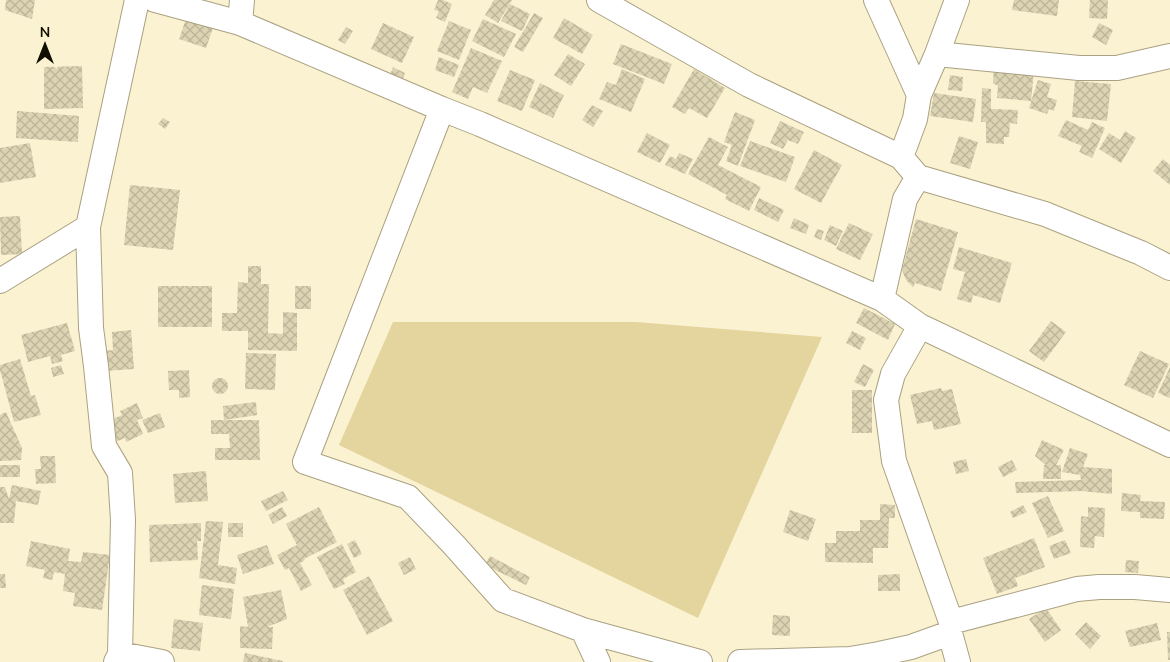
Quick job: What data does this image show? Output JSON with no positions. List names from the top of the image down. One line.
{"north":"top"}
